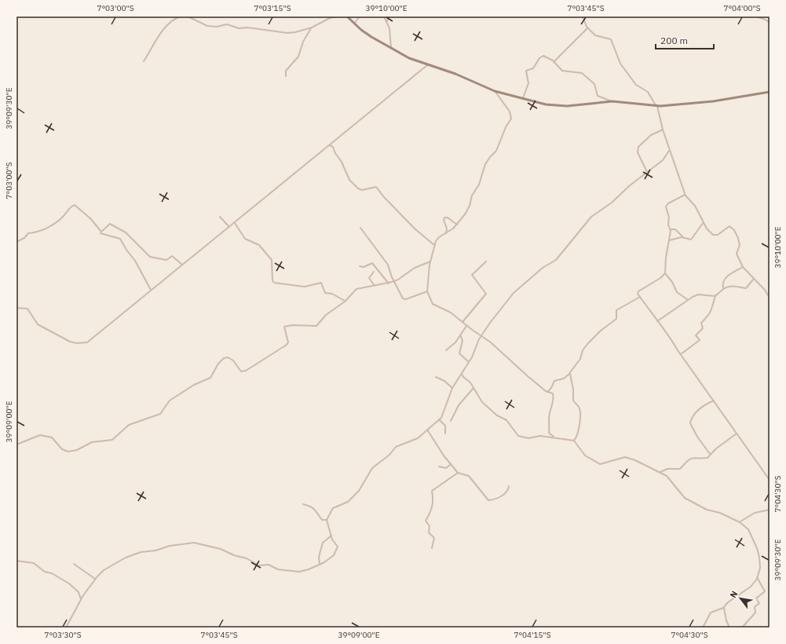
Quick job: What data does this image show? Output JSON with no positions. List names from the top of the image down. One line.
{"scale_bar":"200 m","north":"top left","coordinates":["7°03'00\"S","7°03'15\"S","39°10'00\"E","7°03'45\"S","7°04'00\"S","39°09'30\"E","39°09'00\"E","7°04'30\"S","7°03'30\"S","7°04'15\"S"]}
